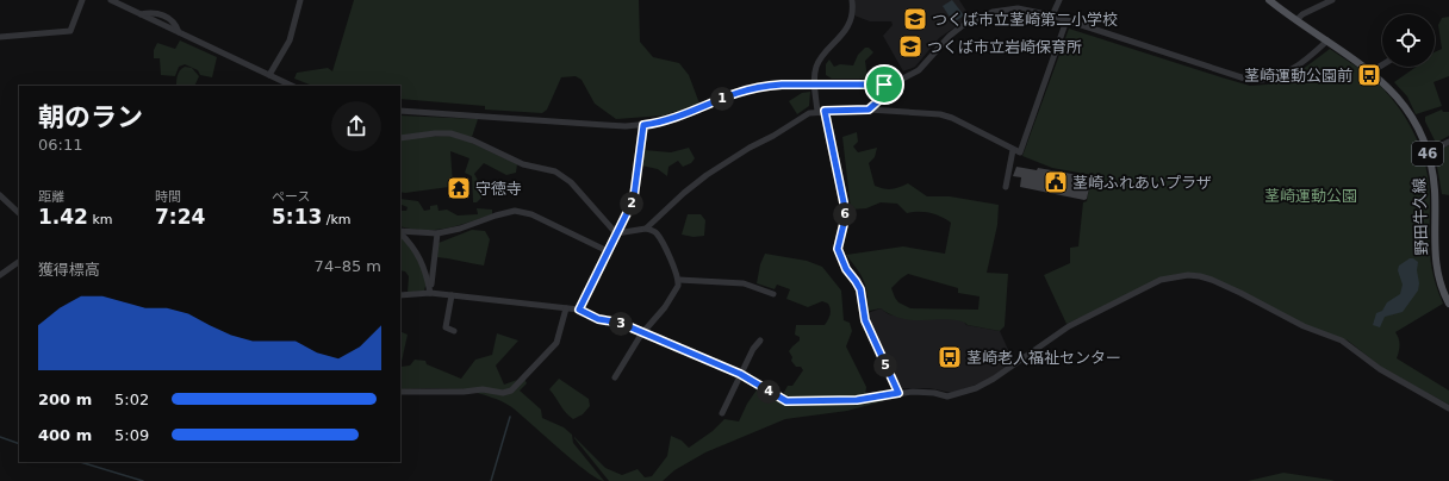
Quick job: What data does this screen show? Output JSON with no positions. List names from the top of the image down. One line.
{"streets":{"main road":["46","野田牛久線"]},"parks":["茎崎運動公園"],"places":{"school or university":["つくば市立茎崎第二小学校","つくば市立岩崎保育所"],"bus stop":["茎崎運動公園前","茎崎老人福祉センター"],"public building":["茎崎ふれあいプラザ"],"temple":["守徳寺"]},"page":{"heading":["朝のラン","06:11"],"pins":["1","2","6","3","5","4"],"stats":[["距離","1.42 km"],["時間","7:24"],["ペース","5:13 /km"]],"chart":["獲得標高","74–85 m"],"list":[{"name":"200 m","note":"5:02"},{"name":"400 m","note":"5:09"}]}}
